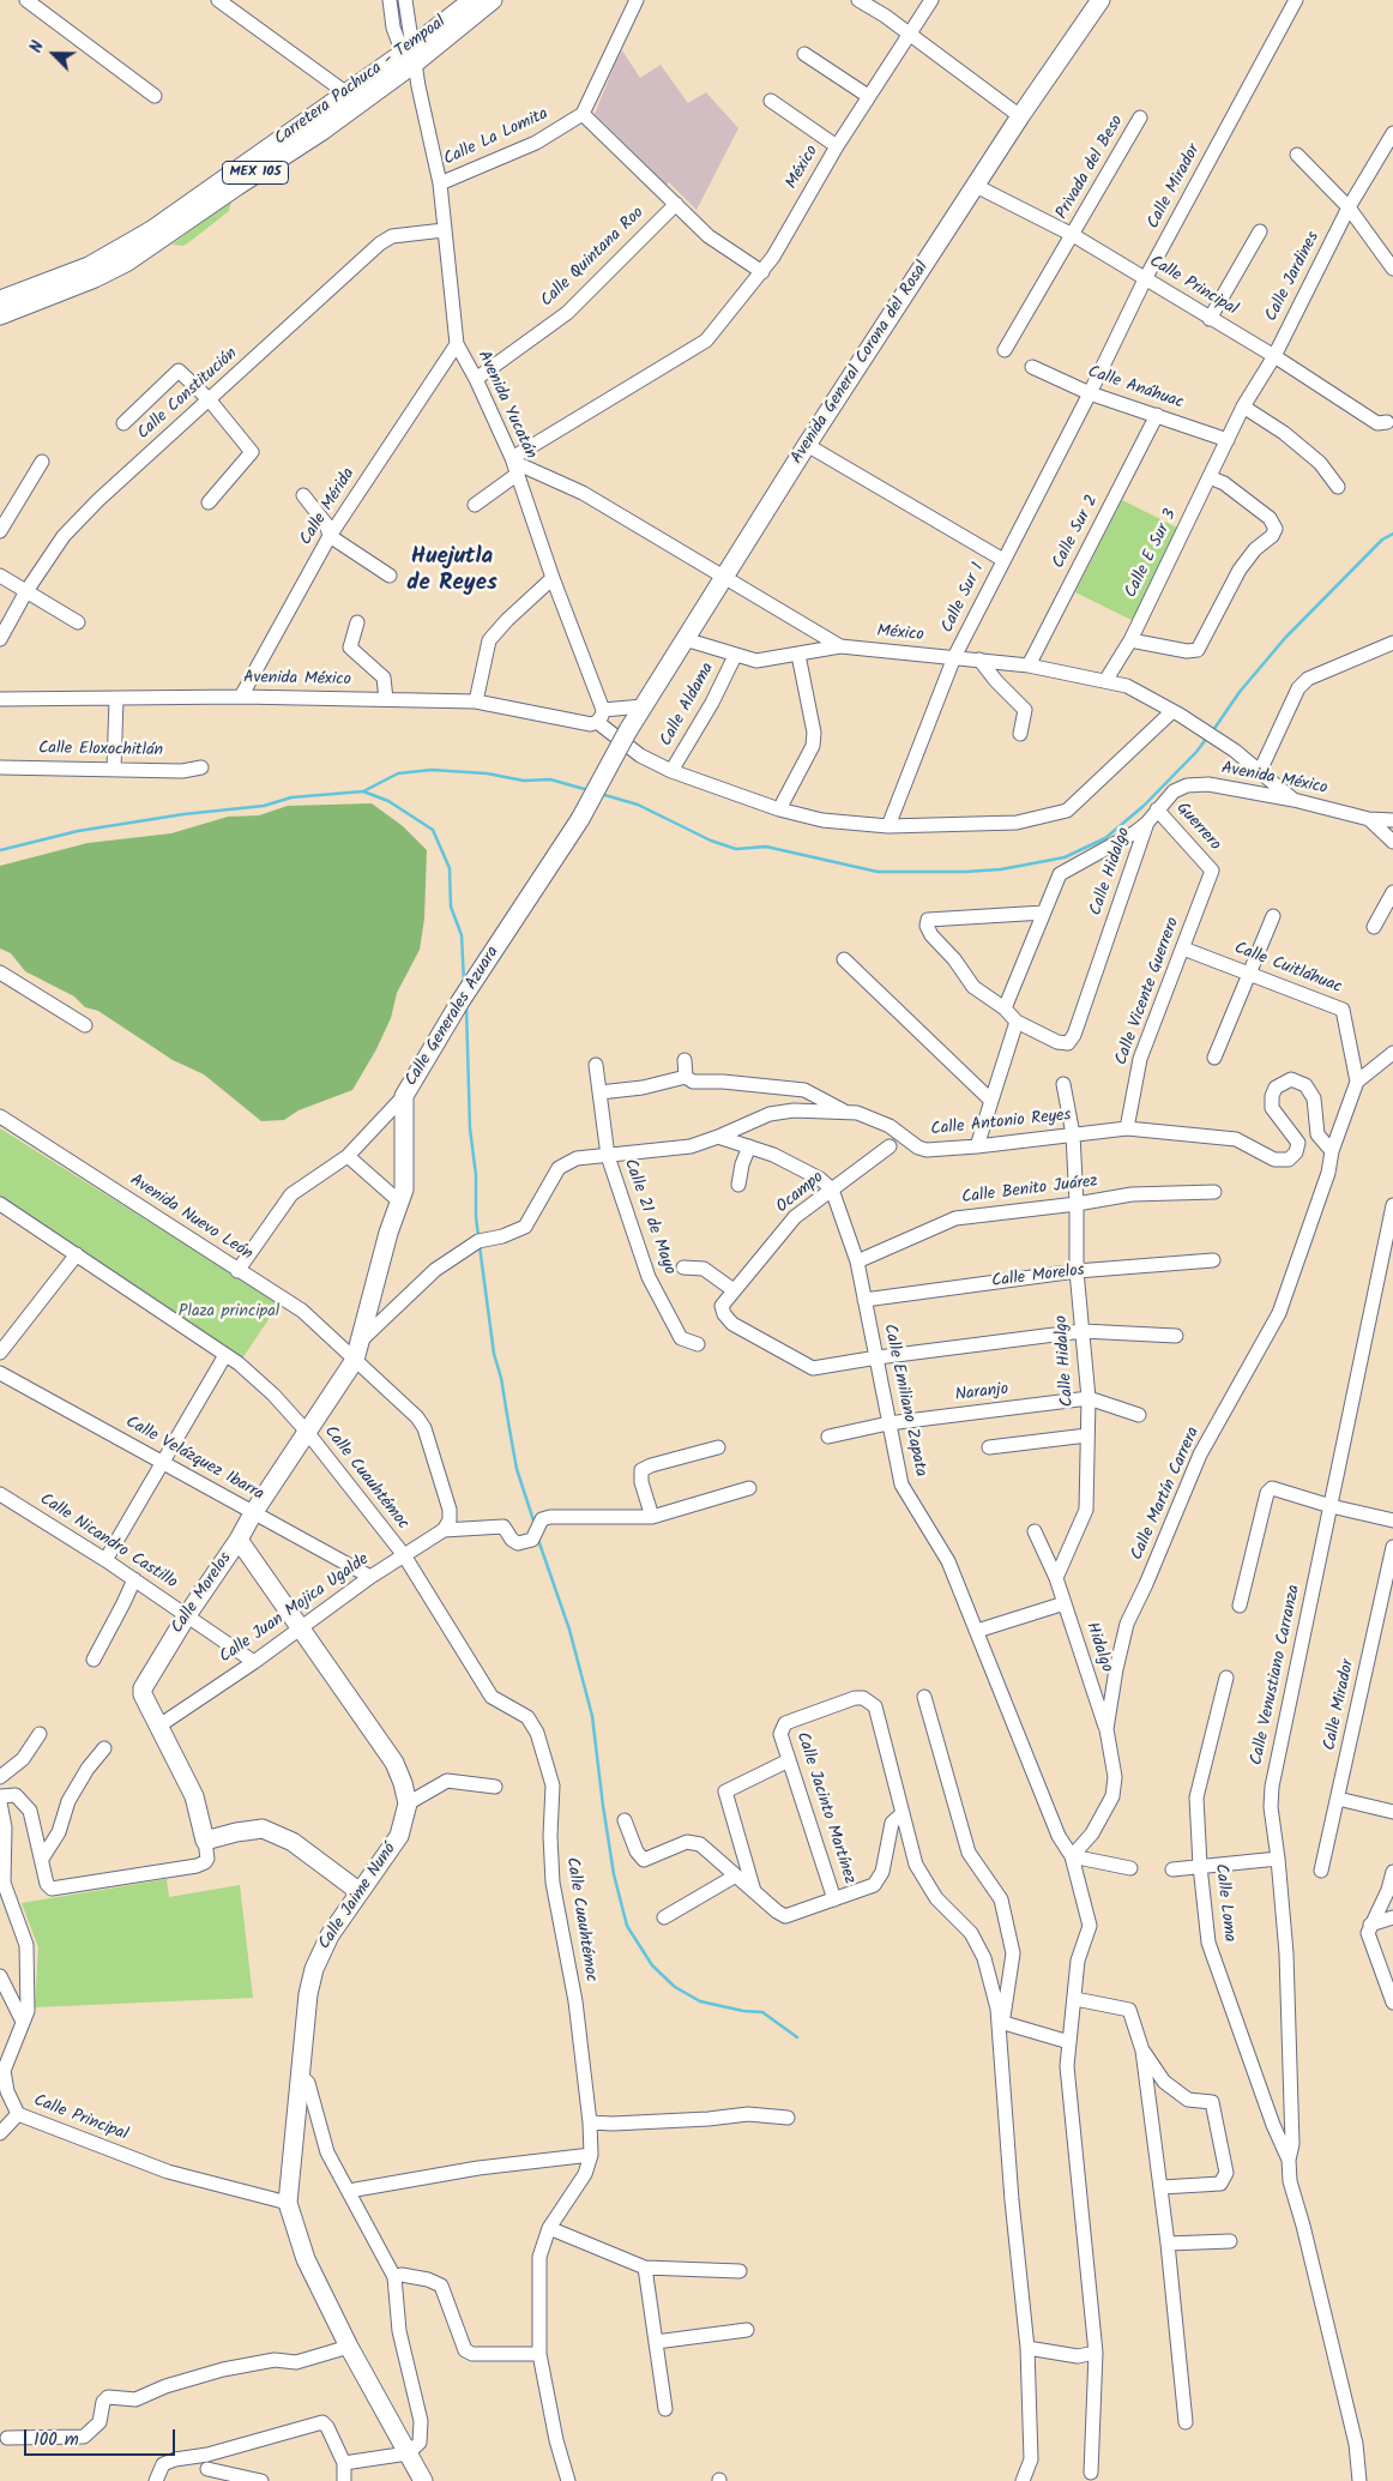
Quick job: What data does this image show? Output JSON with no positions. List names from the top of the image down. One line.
{"streets":{"main road":["Carretera Pachuca - Tempoal","MEX 105","Avenida General Corona del Rosal","Calle Generales Azuara","Calle Morelos","Calle Jaime Nunó"],"street":["Calle La Lomita","México","Privada del Beso","Calle Mirador","Calle Quintana Roo","Calle Jardines","Calle Principal","Calle Anáhuac","Calle Constitución","Avenida Yucatán","Calle Mérida","Calle Sur 2","Calle E Sur 3","Calle Sur 1","Avenida México","Calle Aldama","Calle Eloxochitlán","Guerrero","Calle Hidalgo","Calle Cuitláhuac","Calle Vicente Guerrero","Calle Antonio Reyes","Calle Benito Juárez","Ocampo","Calle 21 de Mayo","Avenida Nuevo León","Naranjo","Calle Emiliano Zapata","Calle Velázquez Ibarra","Calle Cuauhtémoc","Calle Martín Carrera","Calle Nicandro Castillo","Calle Juan Mojica Ugalde","Hidalgo","Calle Venustiano Carranza","Calle Jacinto Martínez","Calle Loma"]},"crossings":[["Carretera Pachuca - Tempoal","Avenida Yucatán"],["Calle La Lomita","Avenida Yucatán"],["México","Avenida General Corona del Rosal"],["México","Avenida Yucatán"],["México","Calle Sur 2"],["México","Calle E Sur 3"],["México","Calle Sur 1"],["México","Avenida México"],["Privada del Beso","Calle Principal"],["Calle Mirador","Calle Principal"],["Calle Mirador","Calle Anáhuac"],["Calle Mirador","Calle Sur 1"],["Calle Quintana Roo","Avenida Yucatán"],["Calle Jardines","Calle Principal"],["Calle Jardines","Calle Anáhuac"],["Calle Jardines","Calle E Sur 3"],["Calle Principal","Avenida General Corona del Rosal"],["Calle Principal","Calle Jaime Nunó"],["Avenida General Corona del Rosal","Calle Generales Azuara"],["Calle Anáhuac","Calle Sur 2"],["Calle Anáhuac","Calle E Sur 3"],["Calle Anáhuac","Calle Sur 1"],["Calle Constitución","Avenida Yucatán"],["Avenida Yucatán","Calle Mérida"],["Avenida Yucatán","Avenida México"],["Calle Mérida","Avenida México"],["Avenida México","Guerrero"],["Avenida México","Calle Hidalgo"],["Guerrero","Calle Vicente Guerrero"],["Calle Hidalgo","Calle Antonio Reyes"],["Calle Hidalgo","Calle Benito Juárez"],["Calle Hidalgo","Calle Morelos"],["Calle Hidalgo","Naranjo"],["Calle Hidalgo","Hidalgo"],["Calle Cuitláhuac","Calle Vicente Guerrero"],["Calle Vicente Guerrero","Calle Antonio Reyes"],["Calle Generales Azuara","Avenida Nuevo León"],["Calle Generales Azuara","Calle Morelos"],["Calle Antonio Reyes","Calle 21 de Mayo"],["Calle Antonio Reyes","Calle Morelos"],["Calle Antonio Reyes","Calle Martín Carrera"],["Calle Benito Juárez","Calle Emiliano Zapata"],["Ocampo","Calle Emiliano Zapata"],["Avenida Nuevo León","Calle Morelos"],["Calle Morelos","Calle Emiliano Zapata"],["Calle Morelos","Calle Velázquez Ibarra"],["Calle Morelos","Calle Cuauhtémoc"],["Calle Morelos","Calle Nicandro Castillo"],["Calle Morelos","Calle Juan Mojica Ugalde"],["Naranjo","Calle Emiliano Zapata"],["Calle Emiliano Zapata","Calle Martín Carrera"],["Calle Velázquez Ibarra","Calle Juan Mojica Ugalde"],["Calle Cuauhtémoc","Calle Juan Mojica Ugalde"],["Calle Martín Carrera","Hidalgo"],["Calle Nicandro Castillo","Calle Juan Mojica Ugalde"],["Calle Venustiano Carranza","Calle Loma"]],"districts":["Huejutla de Reyes"],"parks":["Plaza principal"],"scale_bar":"100 m","north":"top left"}
